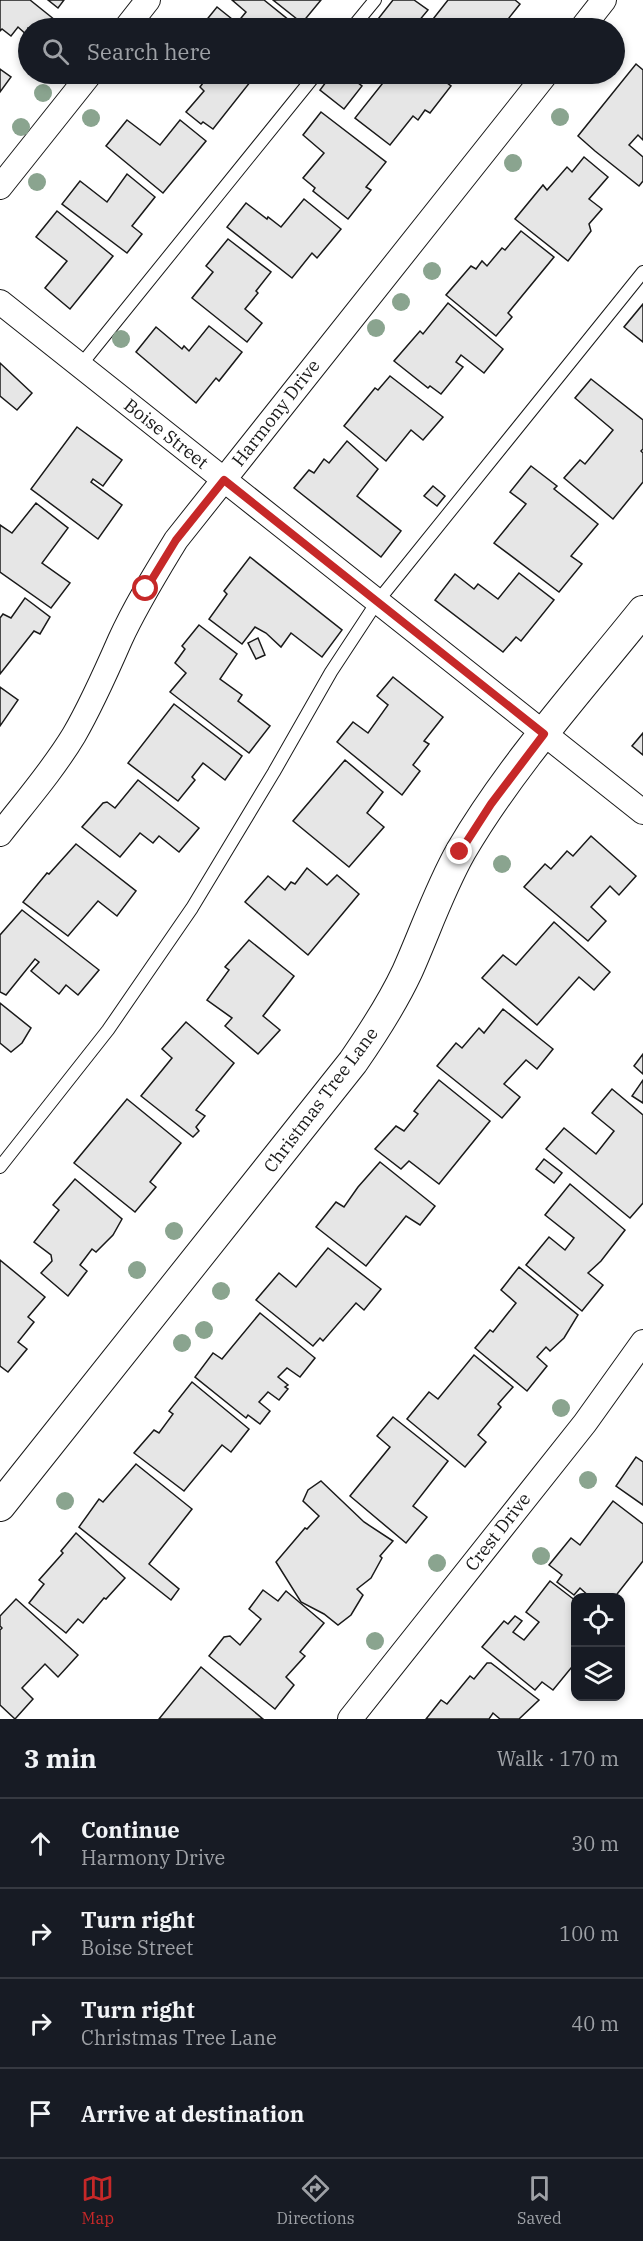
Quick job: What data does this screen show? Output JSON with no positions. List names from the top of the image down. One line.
{"streets":{"street":["Harmony Drive","Boise Street","Christmas Tree Lane","Crest Drive"]},"crossings":[["Harmony Drive","Boise Street"],["Boise Street","Christmas Tree Lane"]],"page":{"search":"Search here","heading":["3 min","Walk · 170 m"],"list":[["Continue","Harmony Drive","30 m"],["Turn right","Boise Street","100 m"],["Turn right","Christmas Tree Lane","40 m"],"Arrive at destination"],"nav":["Map","Directions","Saved"]}}
